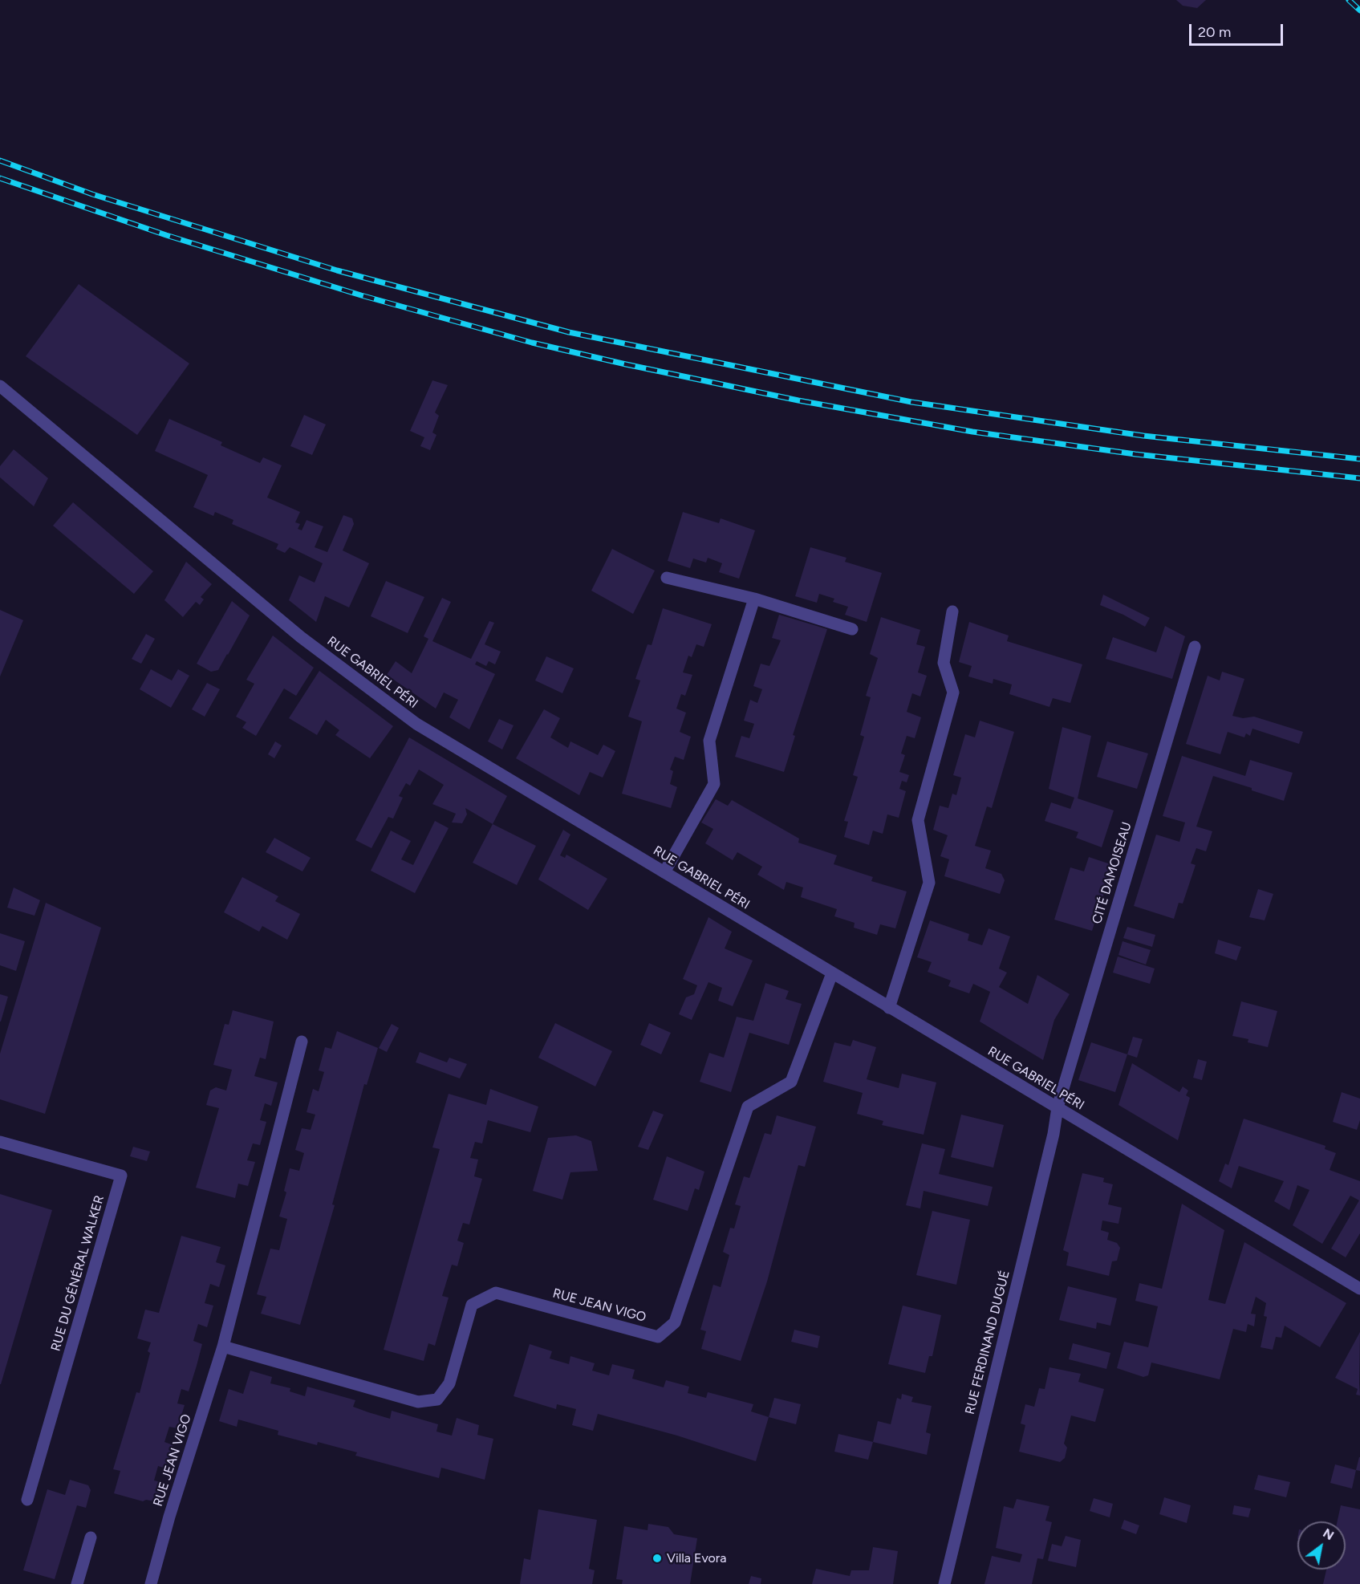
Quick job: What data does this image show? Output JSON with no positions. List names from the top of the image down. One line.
{"streets":{"street":["RUE GABRIEL PÉRI","CITÉ DAMOISEAU","RUE DU GÉNÉRAL WALKER","RUE JEAN VIGO","RUE FERDINAND DUGUÉ"]},"crossings":[["RUE GABRIEL PÉRI","CITÉ DAMOISEAU"],["RUE GABRIEL PÉRI","RUE JEAN VIGO"],["RUE GABRIEL PÉRI","RUE FERDINAND DUGUÉ"],["CITÉ DAMOISEAU","RUE FERDINAND DUGUÉ"]],"places":["Villa Evora"],"scale_bar":"20 m","north":"top right"}
